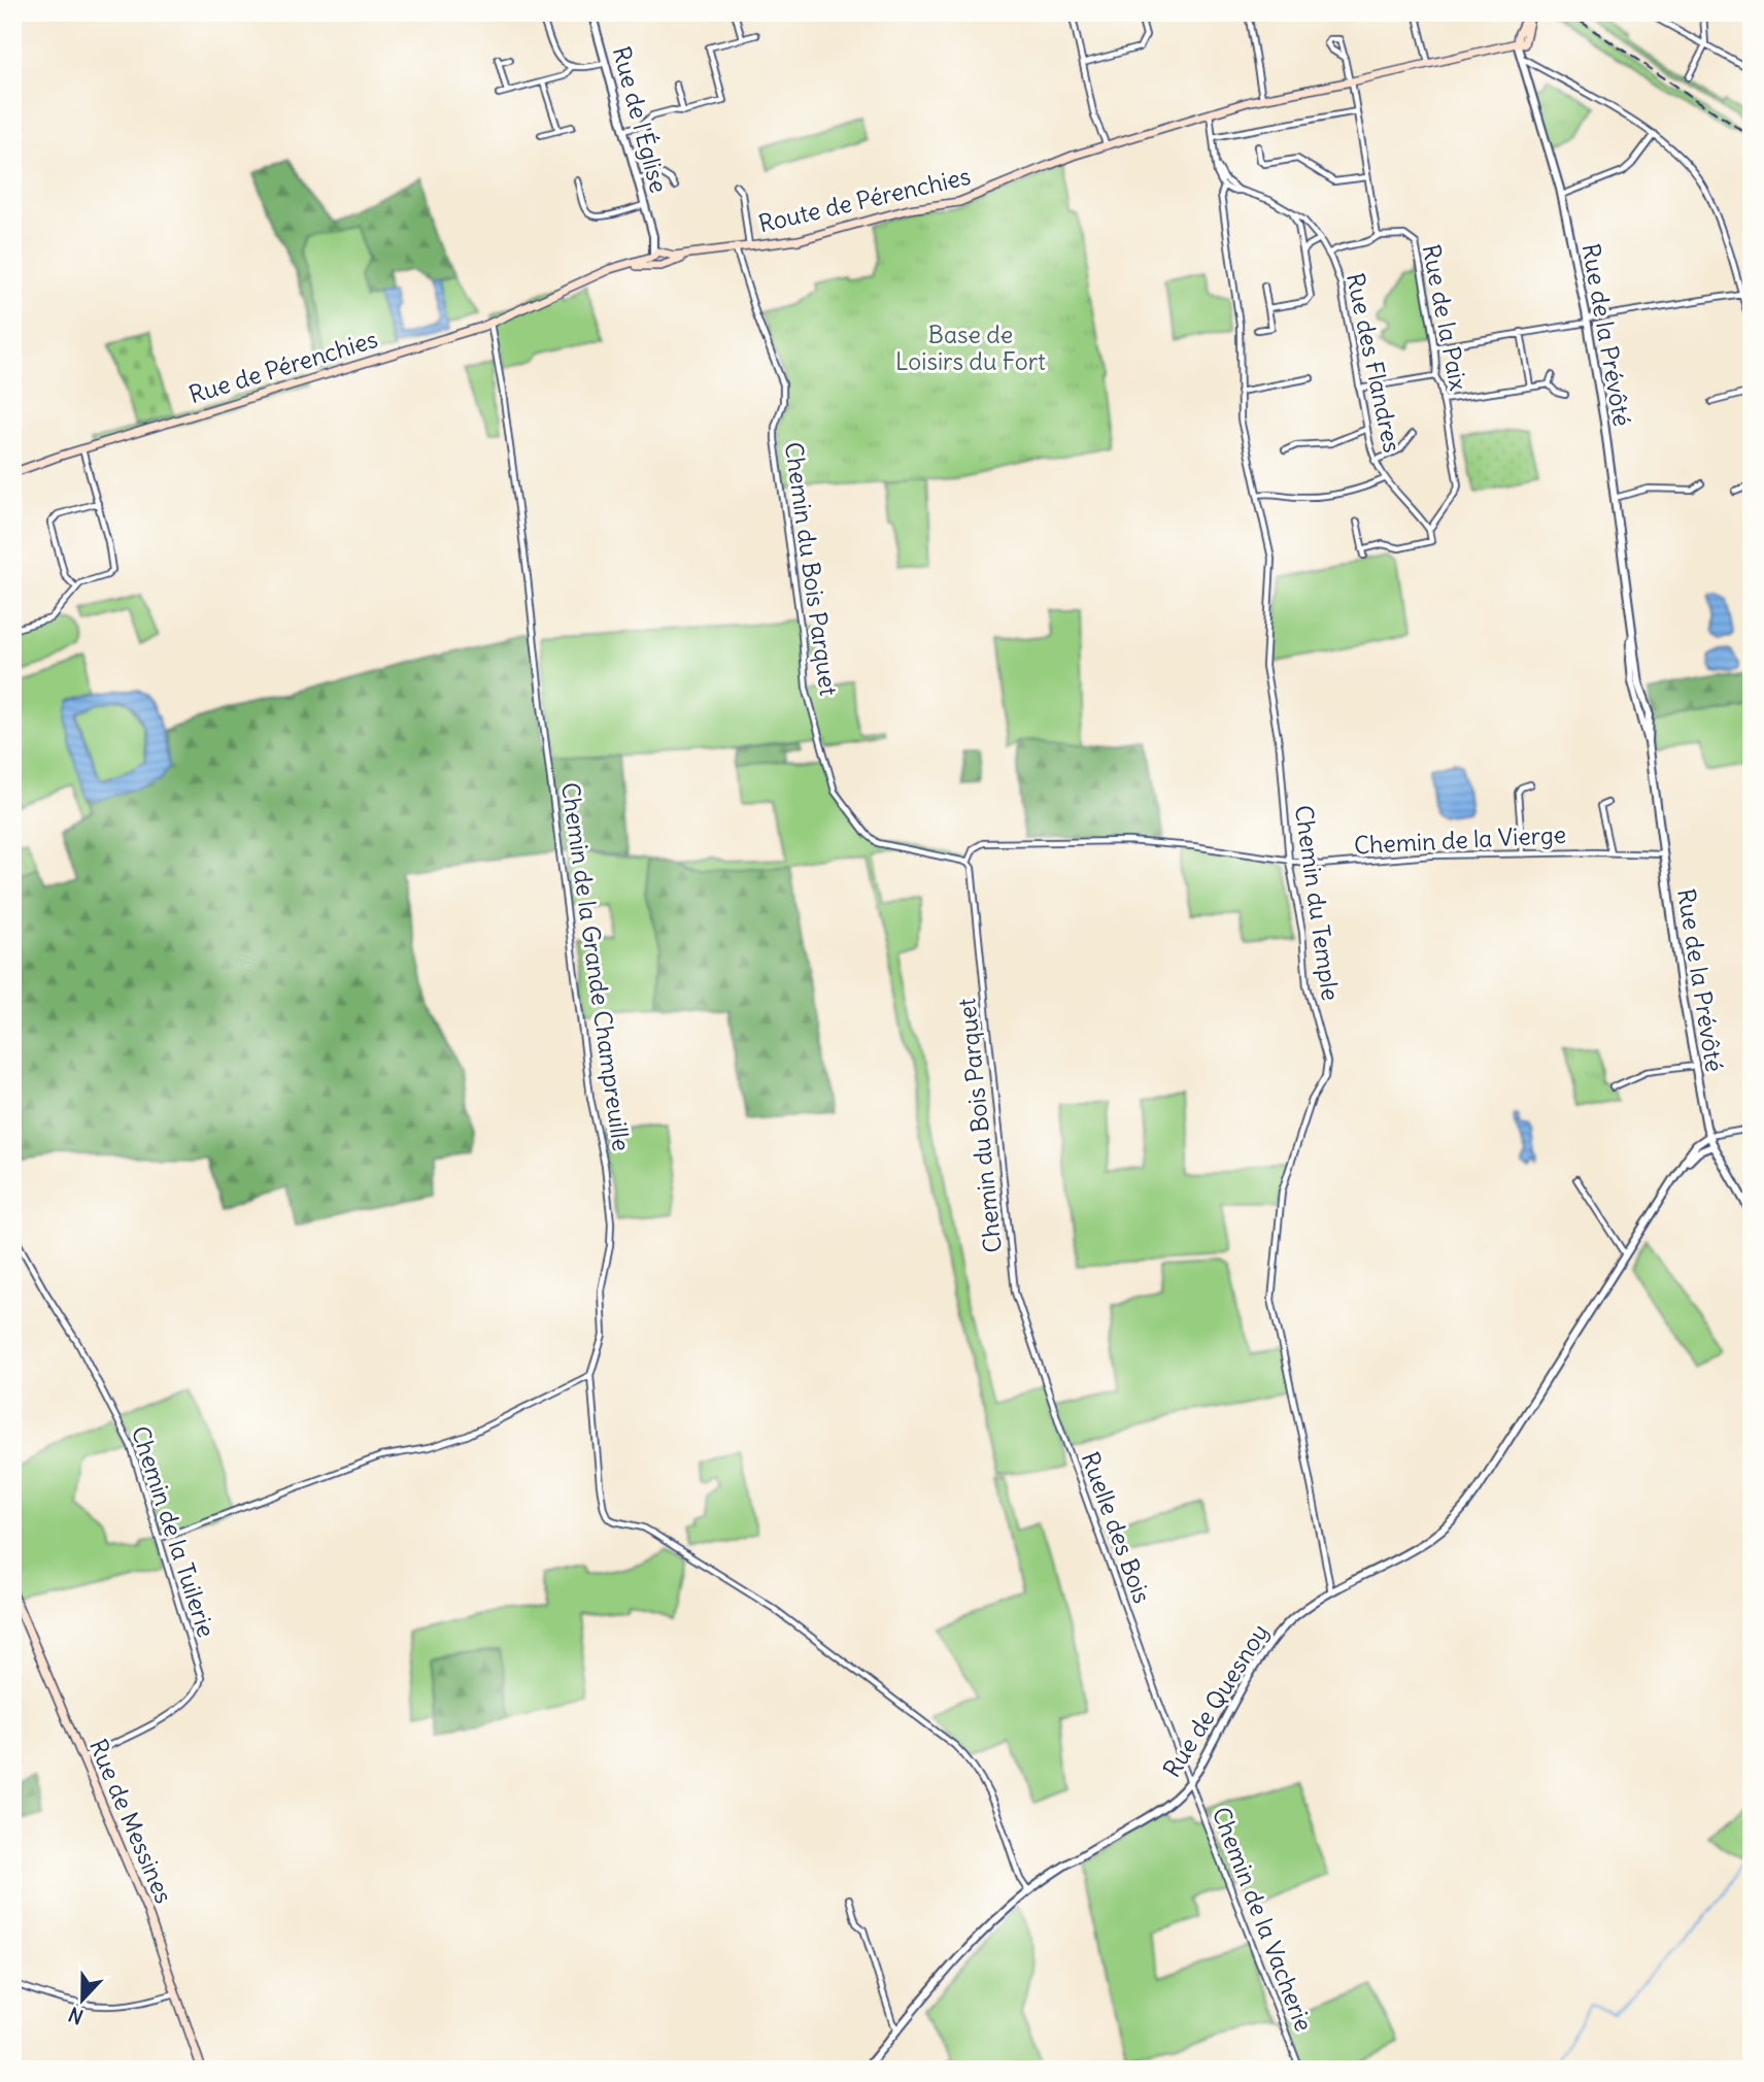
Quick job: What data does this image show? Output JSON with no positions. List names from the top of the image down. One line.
{"streets":{"main road":["Route de Pérenchies","Rue de Pérenchies","Rue de Messines"],"street":["Rue de l'Église","Rue de la Paix","Rue de la Prévôté","Rue des Flandres","Chemin du Bois Parquet","Chemin de la Vierge","Chemin du Temple","Chemin de la Grande Champreuille","Ruelle des Bois","Chemin de la Tuilerie","Rue de Quesnoy","Chemin de la Vacherie"]},"crossings":[["Rue de l'Église","Route de Pérenchies"],["Route de Pérenchies","Rue de Pérenchies"],["Route de Pérenchies","Chemin du Bois Parquet"],["Rue de la Paix","Rue des Flandres"],["Rue de la Prévôté","Chemin de la Vierge"],["Rue de la Prévôté","Rue de Quesnoy"],["Rue des Flandres","Chemin du Temple"],["Rue de Pérenchies","Chemin de la Grande Champreuille"],["Chemin du Bois Parquet","Chemin de la Vierge"],["Chemin du Bois Parquet","Ruelle des Bois"],["Chemin de la Vierge","Chemin du Temple"],["Chemin du Temple","Rue de Quesnoy"],["Chemin de la Grande Champreuille","Rue de Quesnoy"],["Ruelle des Bois","Rue de Quesnoy"],["Ruelle des Bois","Chemin de la Vacherie"],["Chemin de la Tuilerie","Rue de Messines"],["Rue de Quesnoy","Chemin de la Vacherie"]],"parks":["Base de Loisirs du Fort"],"north":"bottom"}
